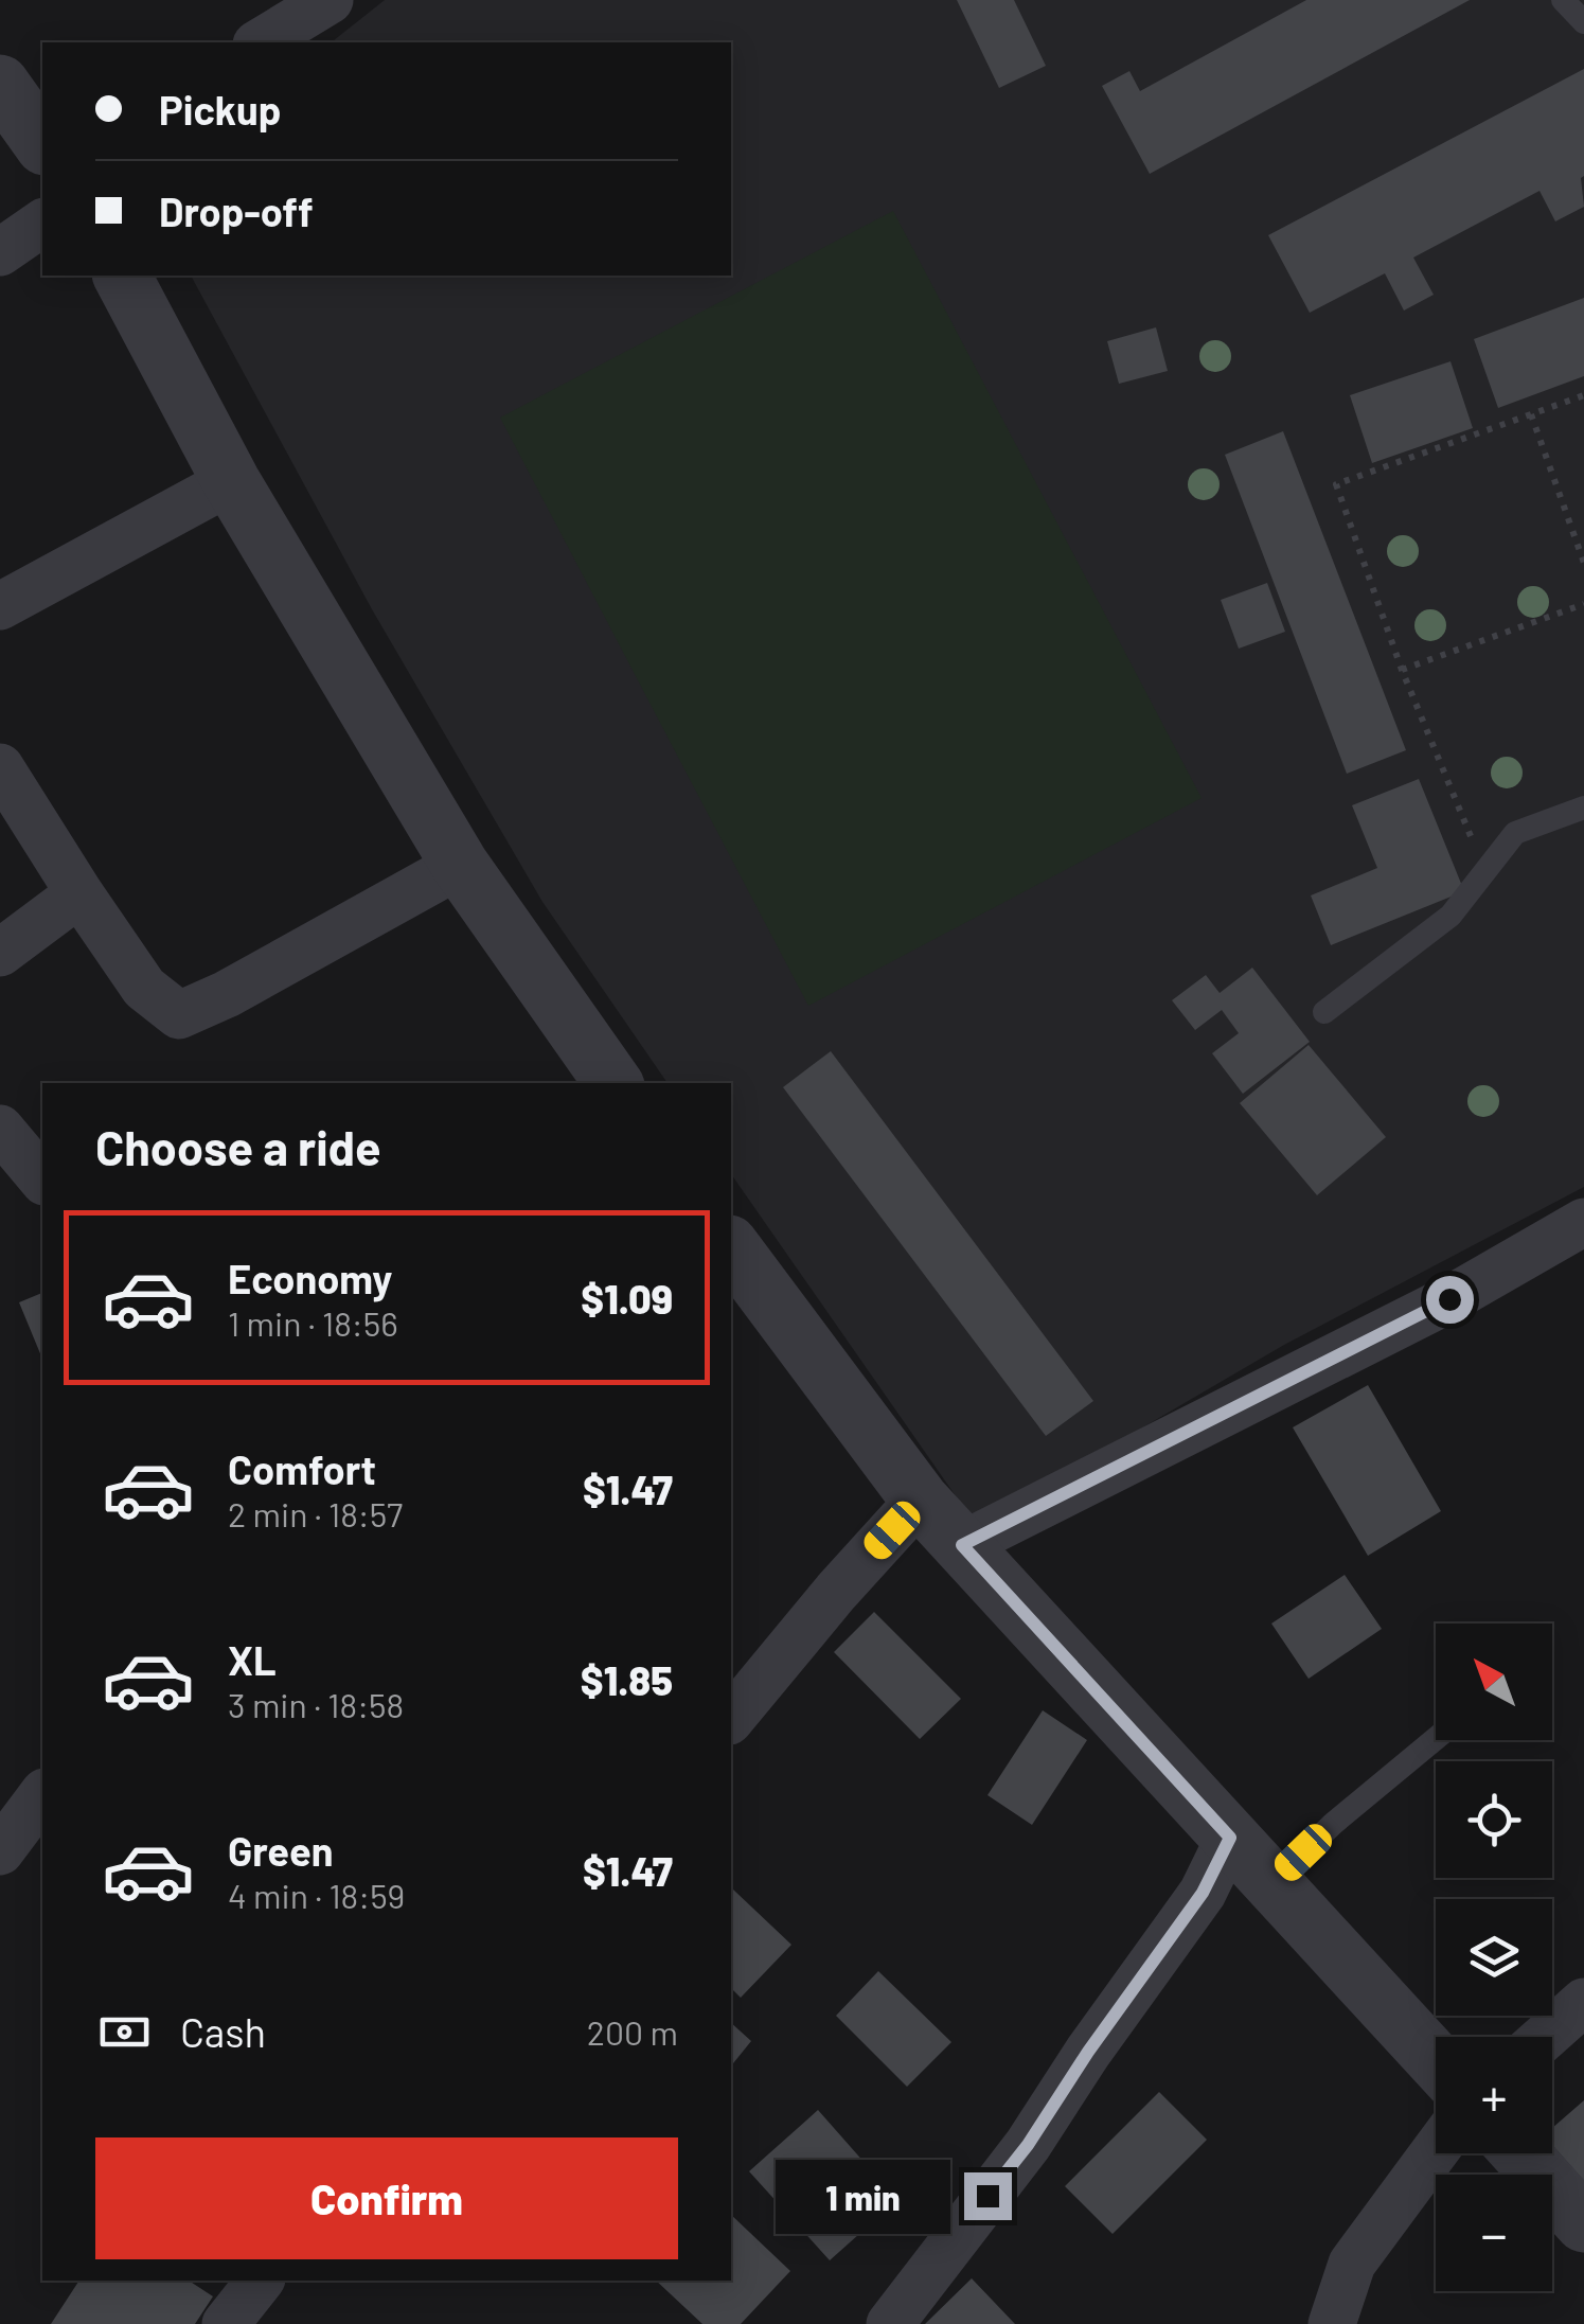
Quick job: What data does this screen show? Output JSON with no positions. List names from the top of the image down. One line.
{"north":"top left","page":{"banner":["Pickup","Drop-off"],"heading":"Choose a ride","list":[{"name":"Economy","note":"1 min · 18:56","value":"$1.09"},{"name":"Comfort","note":"2 min · 18:57","value":"$1.47"},{"name":"XL","note":"3 min · 18:58","value":"$1.85"},{"name":"Green","note":"4 min · 18:59","value":"$1.47"}],"map_buttons":["+","−"],"pay":["Cash","200 m"],"buttons":"Confirm","bubble":"1 min"}}
